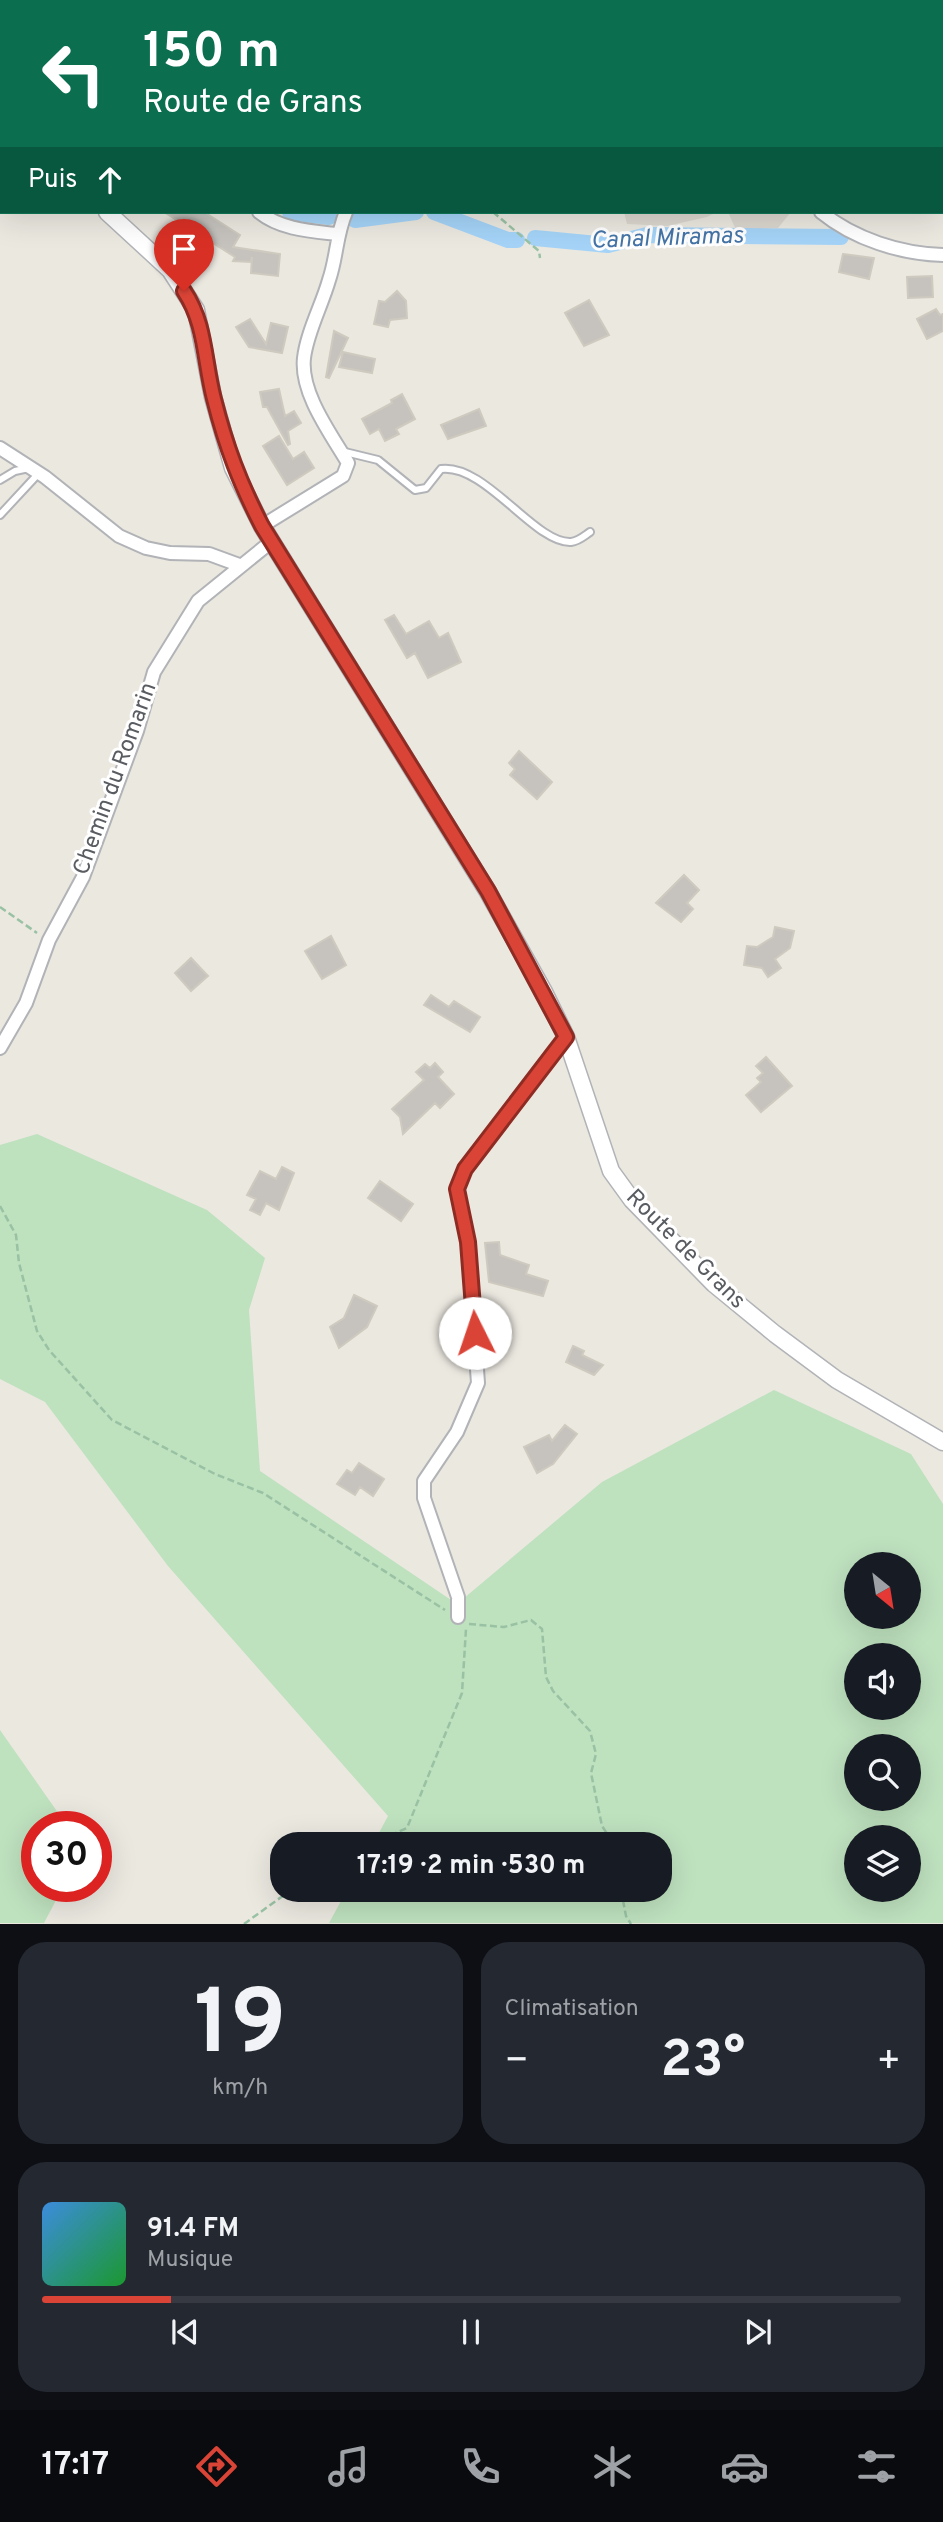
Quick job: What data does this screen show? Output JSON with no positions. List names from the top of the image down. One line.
{"streets":{"street":["Chemin du Romarin","Route de Grans"]},"crossings":[["Chemin du Romarin","Route de Grans"]],"water":["Canal Miramas"],"north":"bottom right","page":{"turn":["150 m","Route de Grans"],"then":"Puis","limit":"30","trip":"17:19 · 2 min · 530 m","tile":[["19","km/h"],"Climatisation"],"heat":["−","23°","+"],"song":["91.4 FM","Musique"],"tabs":"17:17"}}
